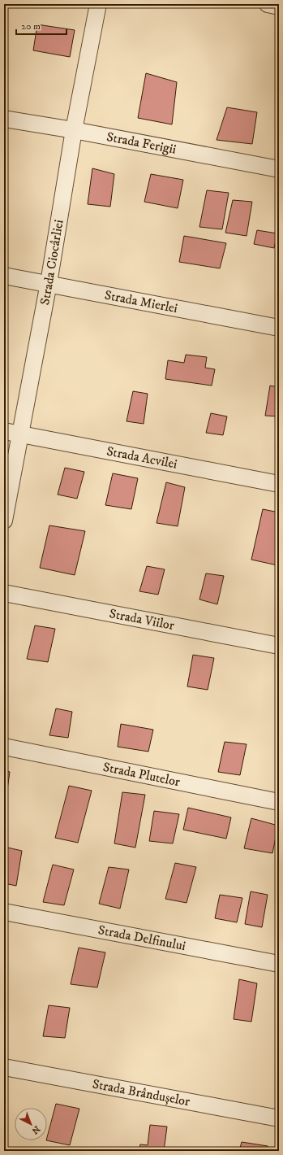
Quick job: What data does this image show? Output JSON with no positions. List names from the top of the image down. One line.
{"streets":{"street":["Strada Ferigii","Strada Ciocârliei","Strada Mierlei","Strada Acvilei","Strada Viilor","Strada Plutelor","Strada Delfinului","Strada Brândușelor"]},"crossings":[["Strada Ferigii","Strada Ciocârliei"],["Strada Ciocârliei","Strada Mierlei"],["Strada Ciocârliei","Strada Acvilei"]],"scale_bar":"20 m","north":"bottom right"}
